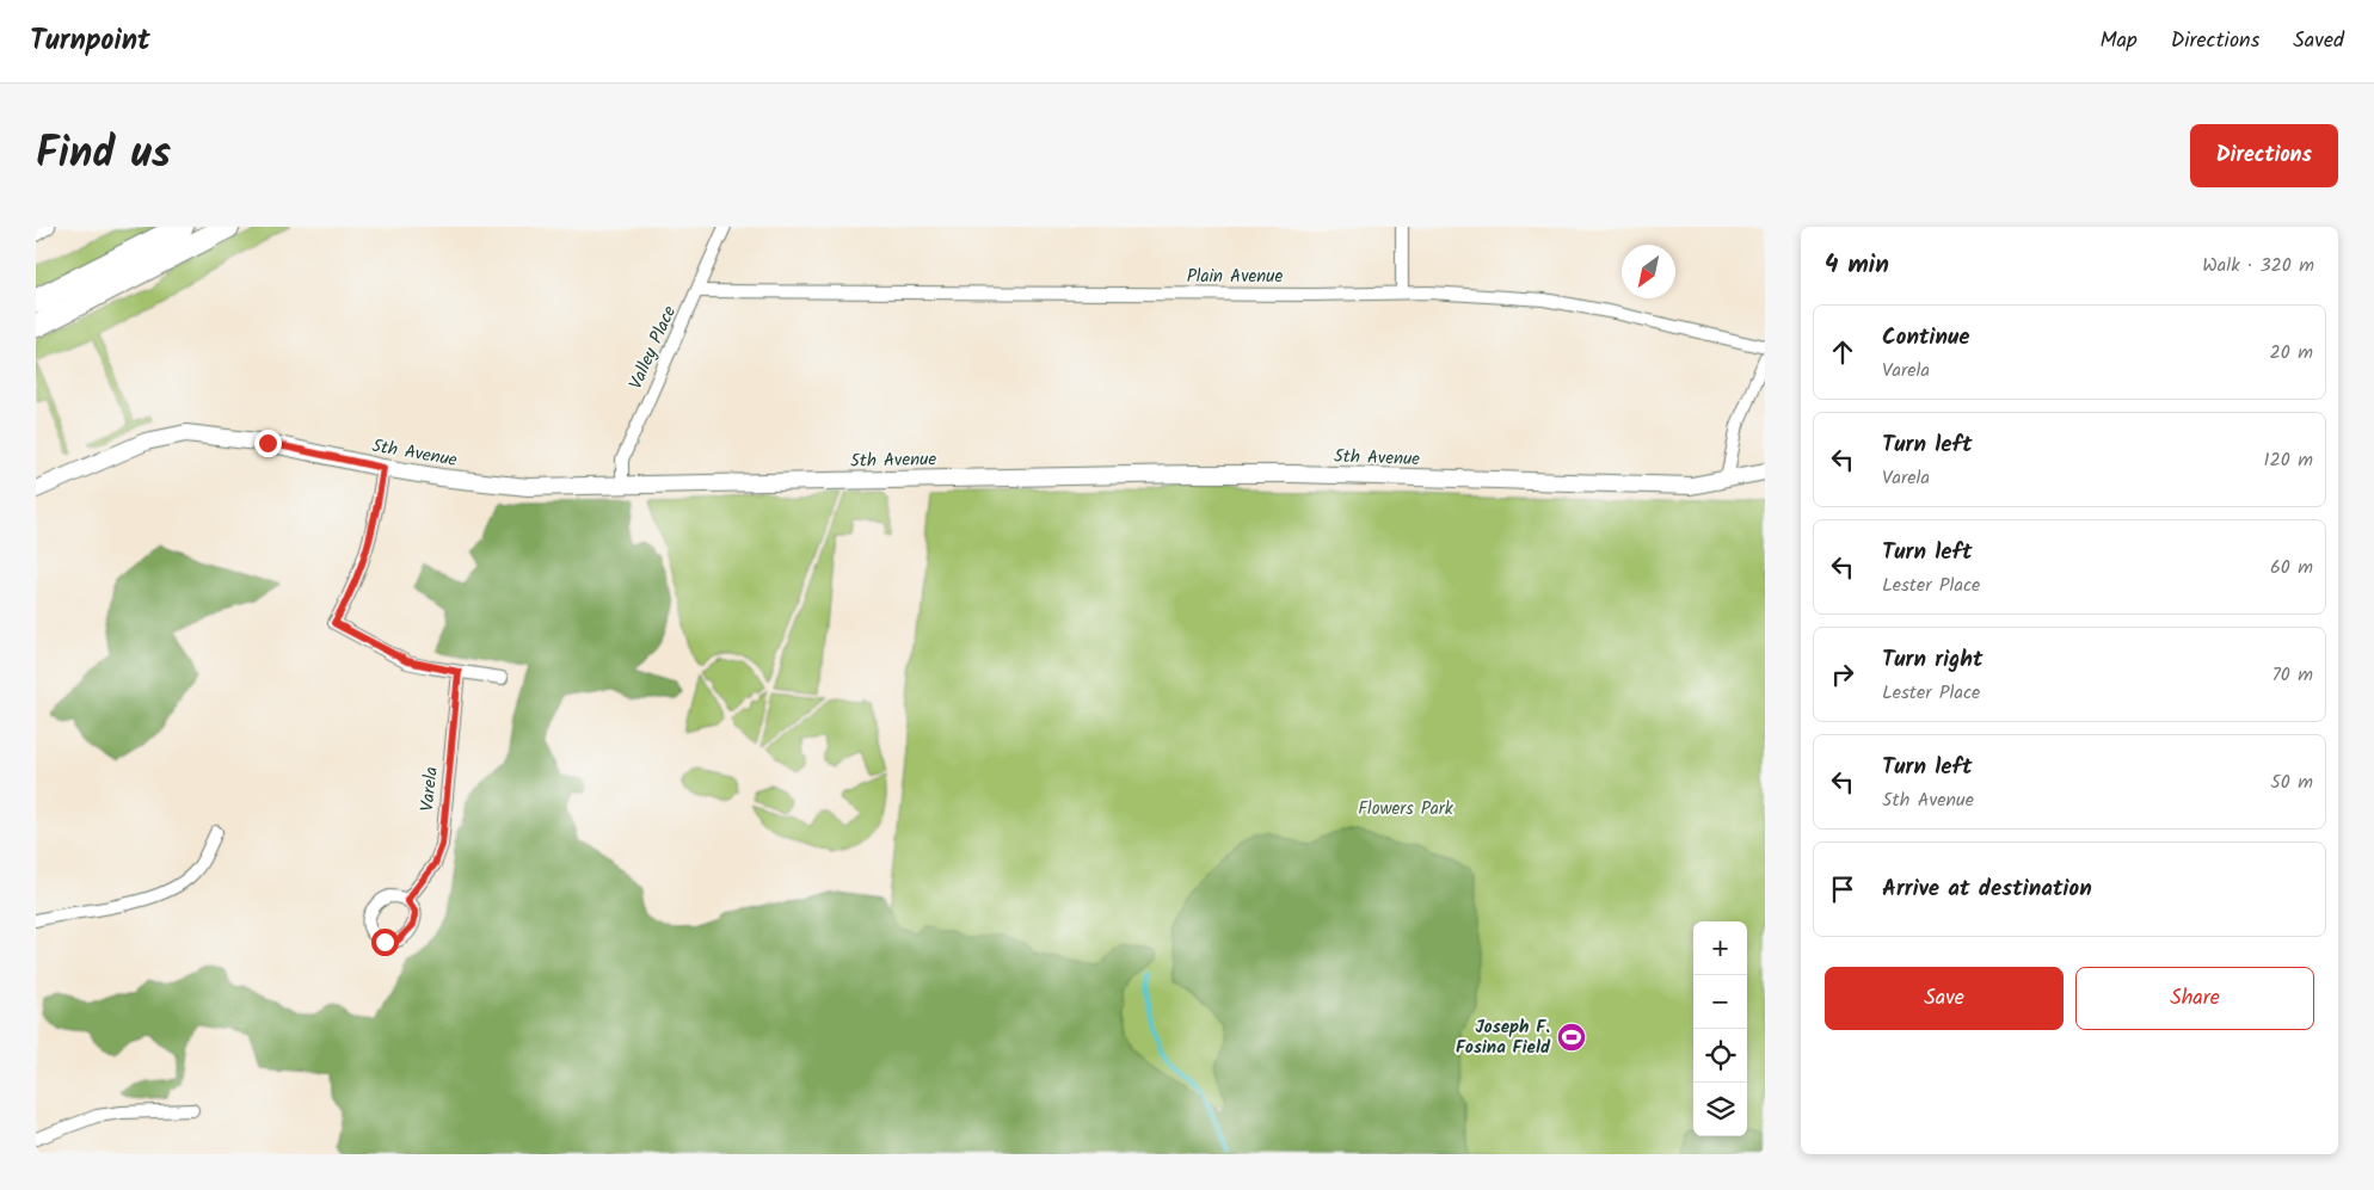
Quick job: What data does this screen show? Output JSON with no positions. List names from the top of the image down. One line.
{"streets":{"street":["Plain Avenue","Valley Place","5th Avenue","Varela"]},"crossings":[["Plain Avenue","Valley Place"],["Valley Place","5th Avenue"]],"parks":["Flowers Park"],"places":{"sports":["Joseph F. Fosina Field"]},"north":"bottom left","page":{"header":"Turnpoint","nav":["Map","Directions","Saved"],"title":"Find us","buttons":["Directions",["Save","Share"]],"heading":["4 min","Walk · 320 m"],"list":[["Continue","Varela","20 m"],["Turn left","Varela","120 m"],["Turn left","Lester Place","60 m"],["Turn right","Lester Place","70 m"],["Turn left","5th Avenue","50 m"],"Arrive at destination"],"map_buttons":["+","−"]}}
